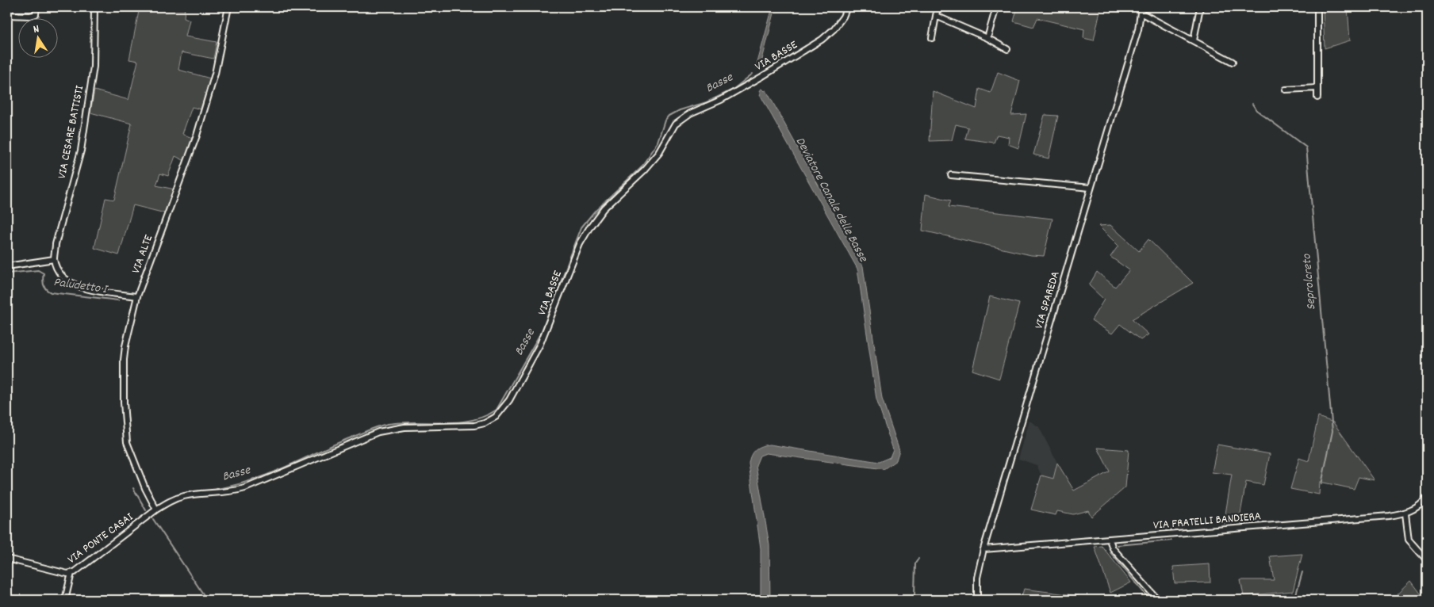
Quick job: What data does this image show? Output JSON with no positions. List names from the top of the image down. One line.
{"streets":{"street":["VIA BASSE","VIA CESARE BATTISTI","VIA ALTE","VIA SPAREDA","VIA FRATELLI BANDIERA","VIA PONTE CASAI"]},"crossings":[["VIA BASSE","VIA ALTE"],["VIA BASSE","VIA PONTE CASAI"],["VIA ALTE","VIA PONTE CASAI"],["VIA SPAREDA","VIA FRATELLI BANDIERA"]],"water":["Basse","Deviatore Canale delle Basse","Seprolcreto","Paludetto I"],"north":"top"}
